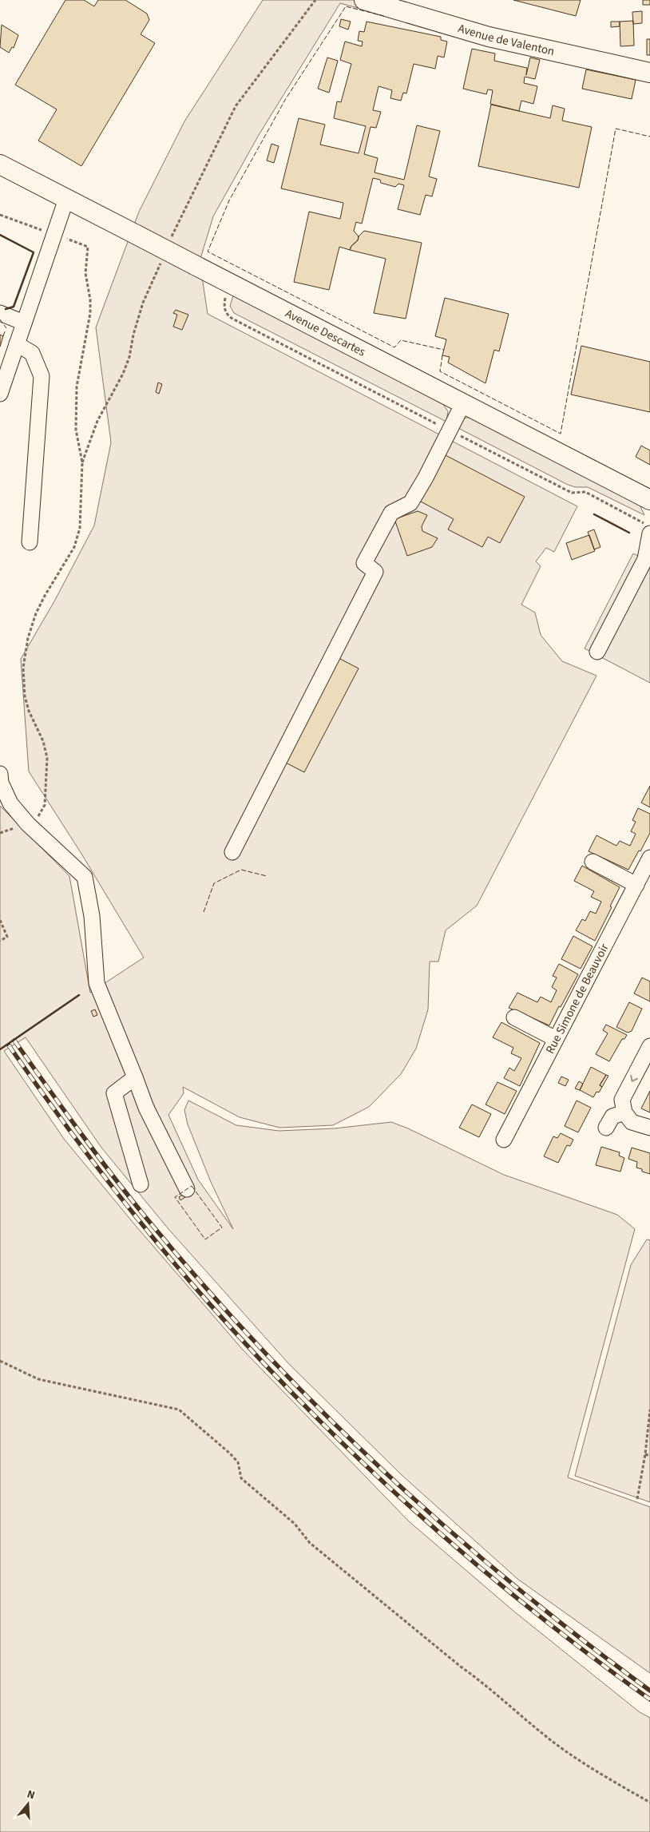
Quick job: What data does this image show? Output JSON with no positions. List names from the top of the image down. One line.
{"streets":{"main road":["Avenue de Valenton","Avenue Descartes"],"street":["Rue Simone de Beauvoir"]},"north":"top"}
